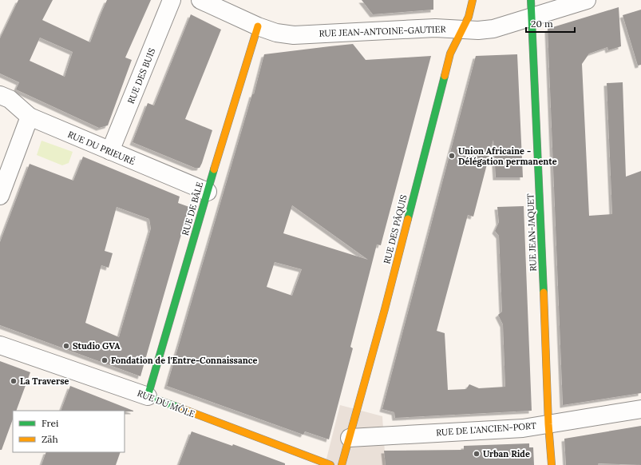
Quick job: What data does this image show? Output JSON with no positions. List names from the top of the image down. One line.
{"streets":{"street":["RUE JEAN-ANTOINE-GAUTIER","RUE DES BUIS","RUE DU PRIEURÉ","RUE DE BÂLE","RUE DES PÂQUIS","RUE JEAN-JAQUET","RUE DU MÔLE","RUE DE L'ANCIEN-PORT"]},"crossings":[["RUE JEAN-ANTOINE-GAUTIER","RUE DE BÂLE"],["RUE JEAN-ANTOINE-GAUTIER","RUE DES PÂQUIS"],["RUE JEAN-ANTOINE-GAUTIER","RUE JEAN-JAQUET"],["RUE DES BUIS","RUE DU PRIEURÉ"],["RUE DU PRIEURÉ","RUE DE BÂLE"],["RUE DE BÂLE","RUE DU MÔLE"],["RUE DES PÂQUIS","RUE DE L'ANCIEN-PORT"],["RUE JEAN-JAQUET","RUE DE L'ANCIEN-PORT"]],"places":["Union Africaine - Délégation permanente","Studio GVA","Fondation de l'Entre-Connaissance","La Traverse","Urban Ride"],"legend":["Frei","Zäh"],"scale_bar":"20 m"}
